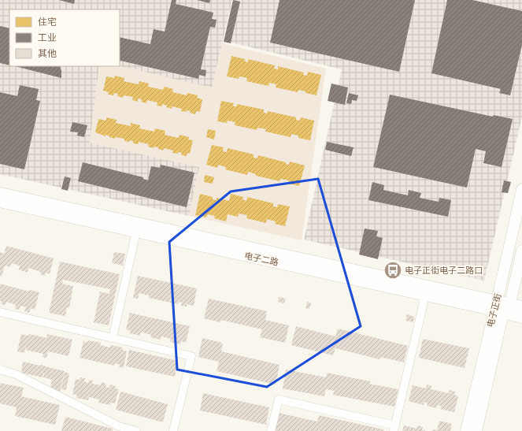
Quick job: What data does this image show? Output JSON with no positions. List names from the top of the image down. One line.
{"streets":{"main road":["电子二路","电子正街"]},"crossings":[["电子二路","电子正街"]],"places":{"bus stop":["电子正街电子二路口"]},"legend":["住宅","工业","其他"]}
